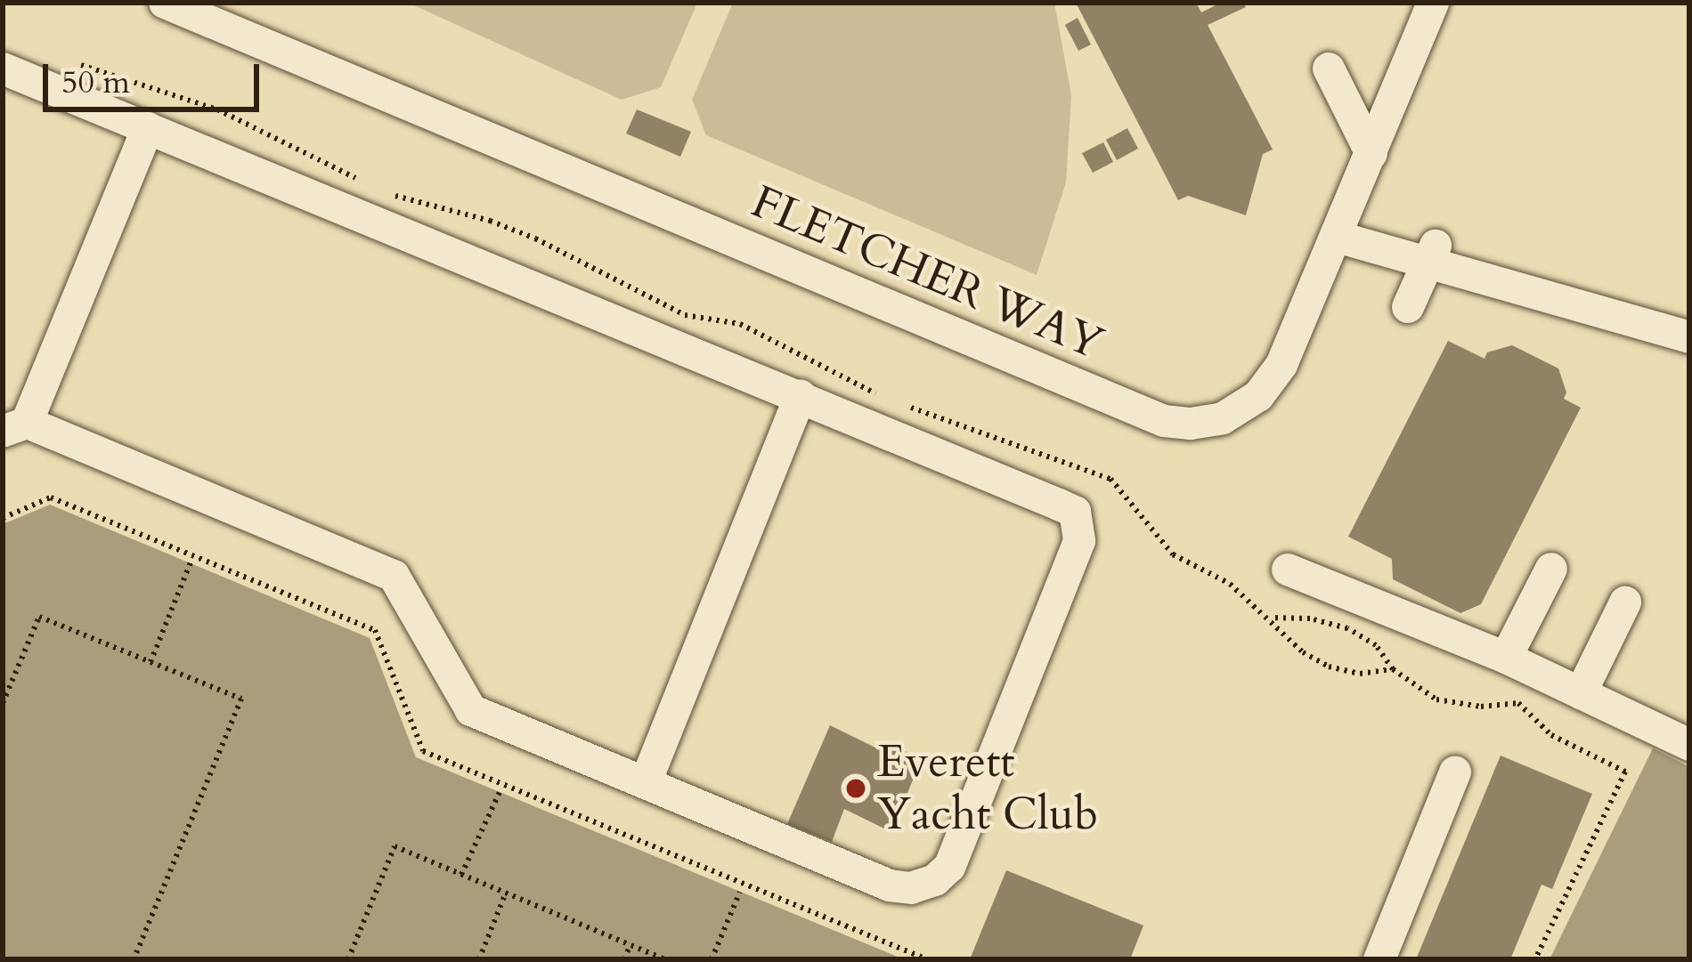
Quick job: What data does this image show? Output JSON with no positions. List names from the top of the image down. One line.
{"streets":{"street":["FLETCHER WAY"]},"places":["Everett Yacht Club"],"scale_bar":"50 m"}
